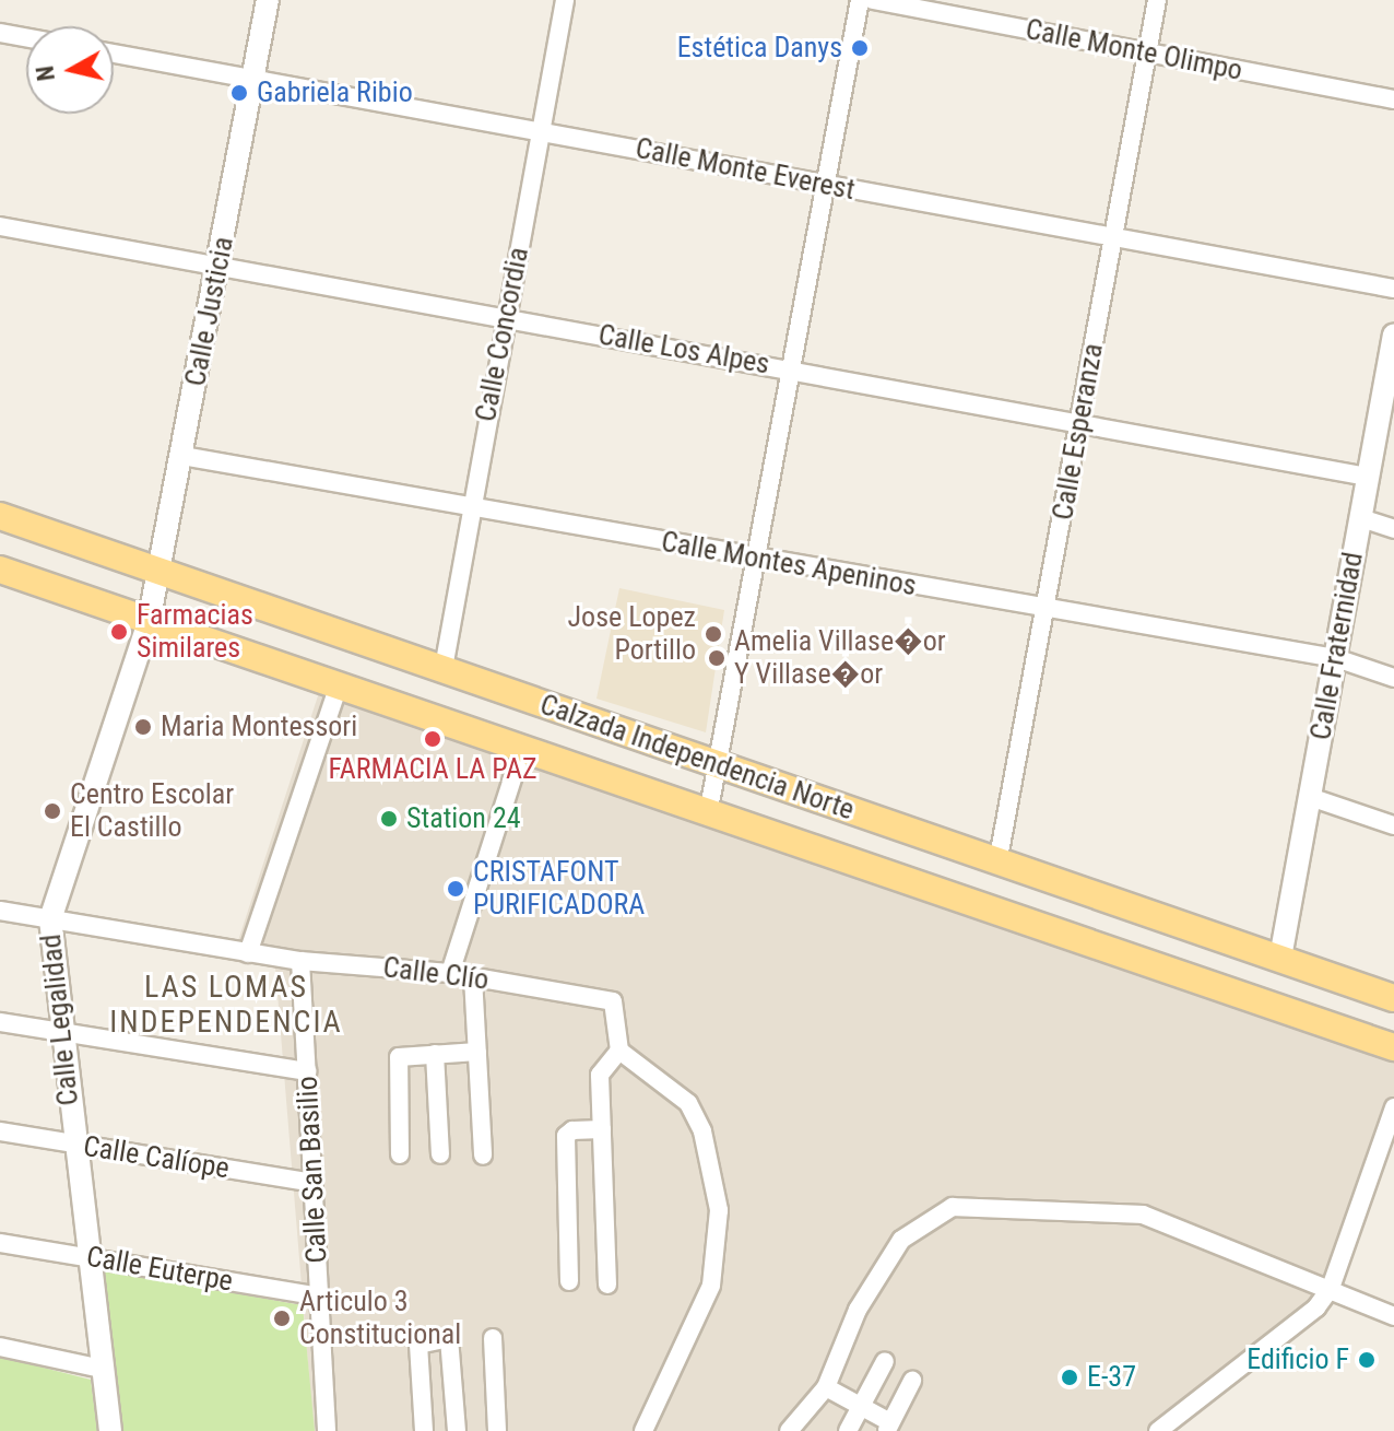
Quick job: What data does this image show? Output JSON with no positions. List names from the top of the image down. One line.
{"streets":{"main road":["Calzada Independencia Norte"],"street":["Calle Monte Olimpo","Calle Monte Everest","Calle Justicia","Calle Concordia","Calle Los Alpes","Calle Esperanza","Calle Montes Apeninos","Calle Fraternidad","Calle Clío","Calle Legalidad","Calle Calíope","Calle San Basilio","Calle Euterpe"]},"crossings":[["Calle Monte Olimpo","Calle Esperanza"],["Calle Monte Everest","Calle Justicia"],["Calle Monte Everest","Calle Concordia"],["Calle Monte Everest","Calle Esperanza"],["Calle Justicia","Calle Los Alpes"],["Calle Justicia","Calle Montes Apeninos"],["Calle Justicia","Calzada Independencia Norte"],["Calle Justicia","Calle Legalidad"],["Calle Concordia","Calle Los Alpes"],["Calle Concordia","Calle Montes Apeninos"],["Calle Concordia","Calzada Independencia Norte"],["Calle Los Alpes","Calle Esperanza"],["Calle Los Alpes","Calle Fraternidad"],["Calle Esperanza","Calle Montes Apeninos"],["Calle Esperanza","Calzada Independencia Norte"],["Calle Montes Apeninos","Calle Fraternidad"],["Calle Fraternidad","Calzada Independencia Norte"],["Calzada Independencia Norte","Calle Legalidad"],["Calle Clío","Calle Legalidad"],["Calle Clío","Calle San Basilio"],["Calle Legalidad","Calle Calíope"],["Calle Legalidad","Calle Euterpe"],["Calle Calíope","Calle San Basilio"],["Calle San Basilio","Calle Euterpe"]],"districts":["LAS LOMAS INDEPENDENCIA"],"places":["Estética Danys","Gabriela Ribio","Farmacias Similares","Jose Lopez Portillo","Amelia Villase�or Y Villase�or","Maria Montessori","FARMACIA LA PAZ","Centro Escolar El Castillo","Station 24","CRISTAFONT PURIFICADORA","Articulo 3 Constitucional","Edificio F","E-37"],"north":"left"}
